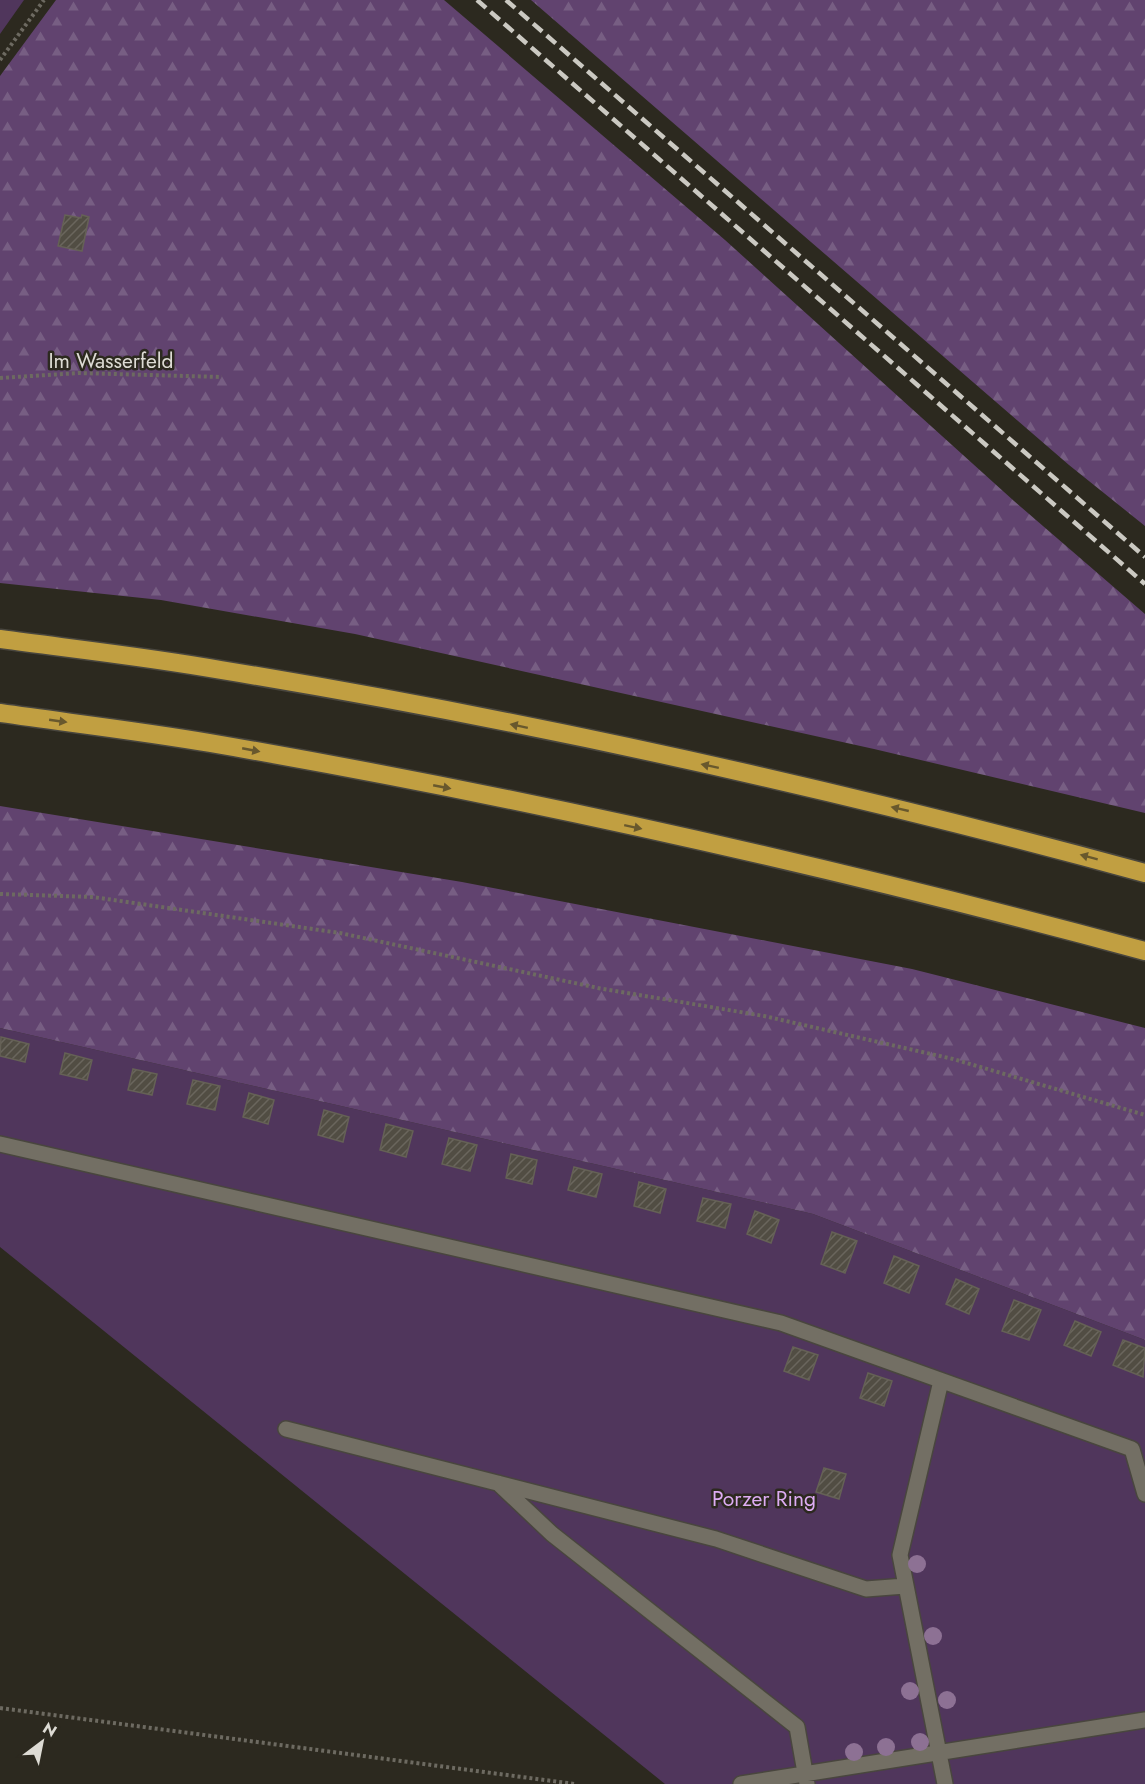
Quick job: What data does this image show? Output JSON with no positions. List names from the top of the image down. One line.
{"streets":{"path":["Im Wasserfeld"]},"parks":["Porzer Ring"],"north":"top right"}
